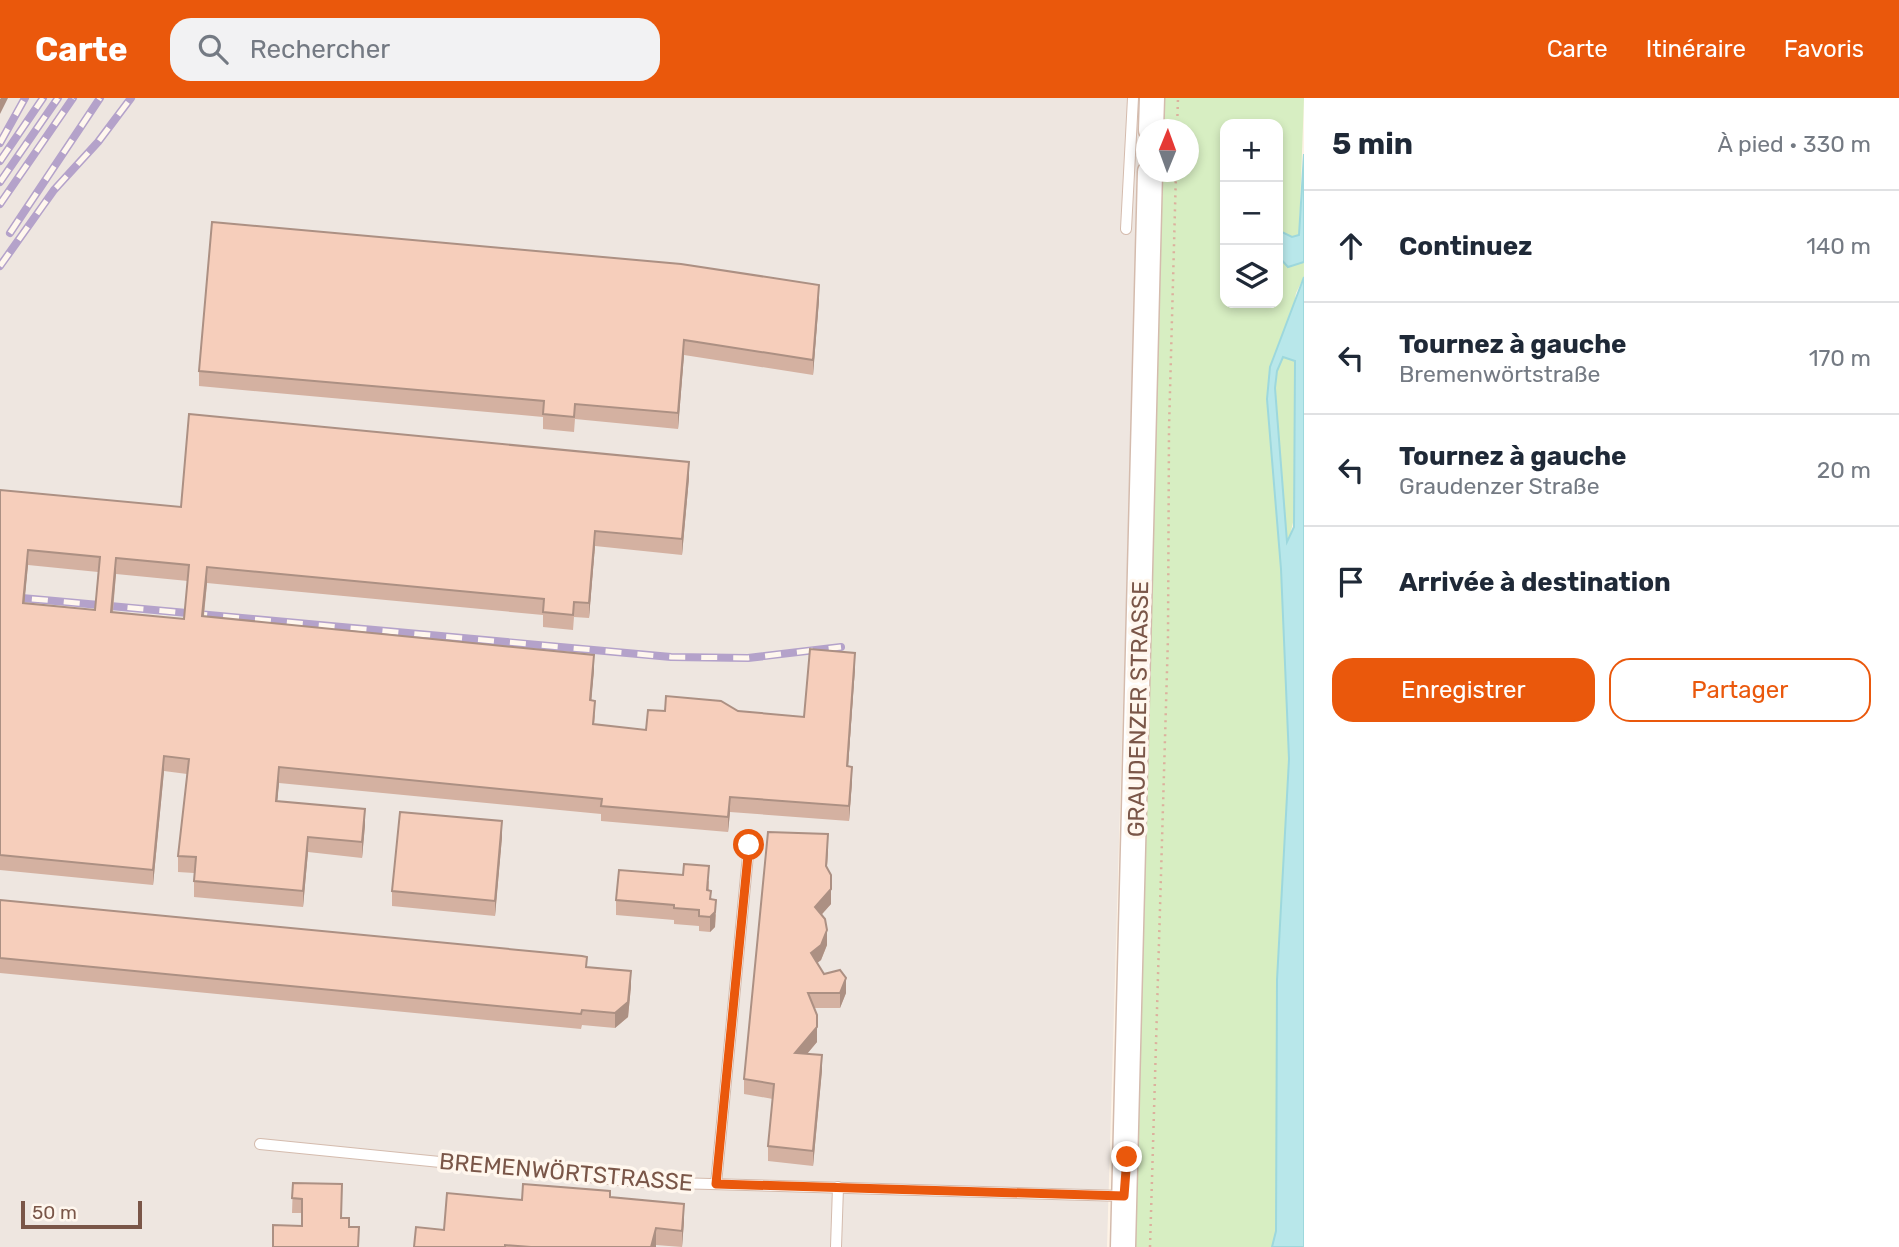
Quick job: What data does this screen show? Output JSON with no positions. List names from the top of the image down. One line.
{"streets":{"street":["GRAUDENZER STRASSE"],"lane":["BREMENWÖRTSTRASSE"]},"crossings":[["GRAUDENZER STRASSE","BREMENWÖRTSTRASSE"]],"scale_bar":"50 m","north":"top","page":{"header":"Carte","search":"Rechercher","nav":["Carte","Itinéraire","Favoris"],"heading":["5 min","À pied · 330 m"],"map_buttons":["+","−"],"list":[["Continuez","140 m"],["Tournez à gauche","Bremenwörtstraße","170 m"],["Tournez à gauche","Graudenzer Straße","20 m"],"Arrivée à destination"],"buttons":["Enregistrer","Partager"],"scale":"50 m"}}
